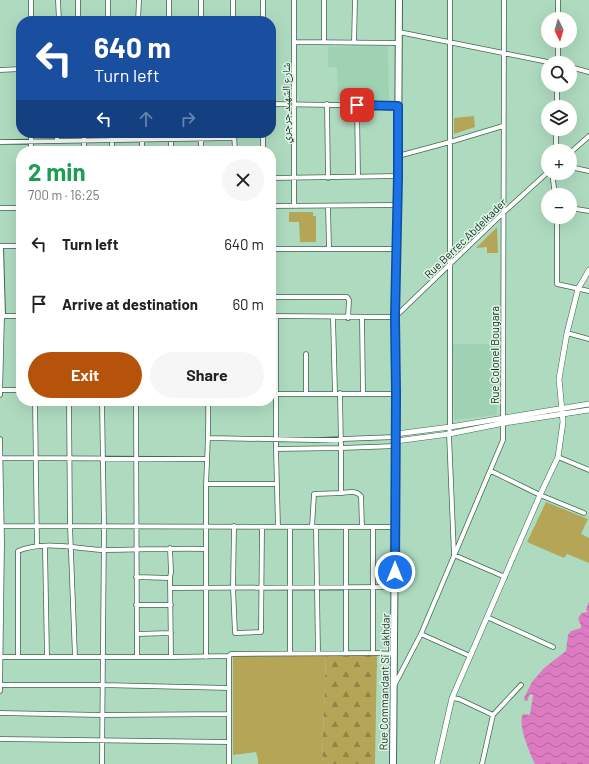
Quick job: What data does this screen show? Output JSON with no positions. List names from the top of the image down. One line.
{"streets":{"main road":["Rue Commandant Si Lakhdar"],"street":["شارع الشهيد جرجري","Rue Berrec Abdelkader","Rue Colonel Bougara"]},"crossings":[["Rue Berrec Abdelkader","Rue Colonel Bougara"],["Rue Berrec Abdelkader","Rue Commandant Si Lakhdar"],["Rue Colonel Bougara","Rue Commandant Si Lakhdar"]],"north":"bottom","page":{"map_buttons":["+","−"],"turn":["640 m","Turn left"],"heading":["2 min","700 m · 16:25"],"list":[{"name":"Turn left","value":"640 m"},{"name":"Arrive at destination","value":"60 m"}],"buttons":["Exit","Share"]}}
